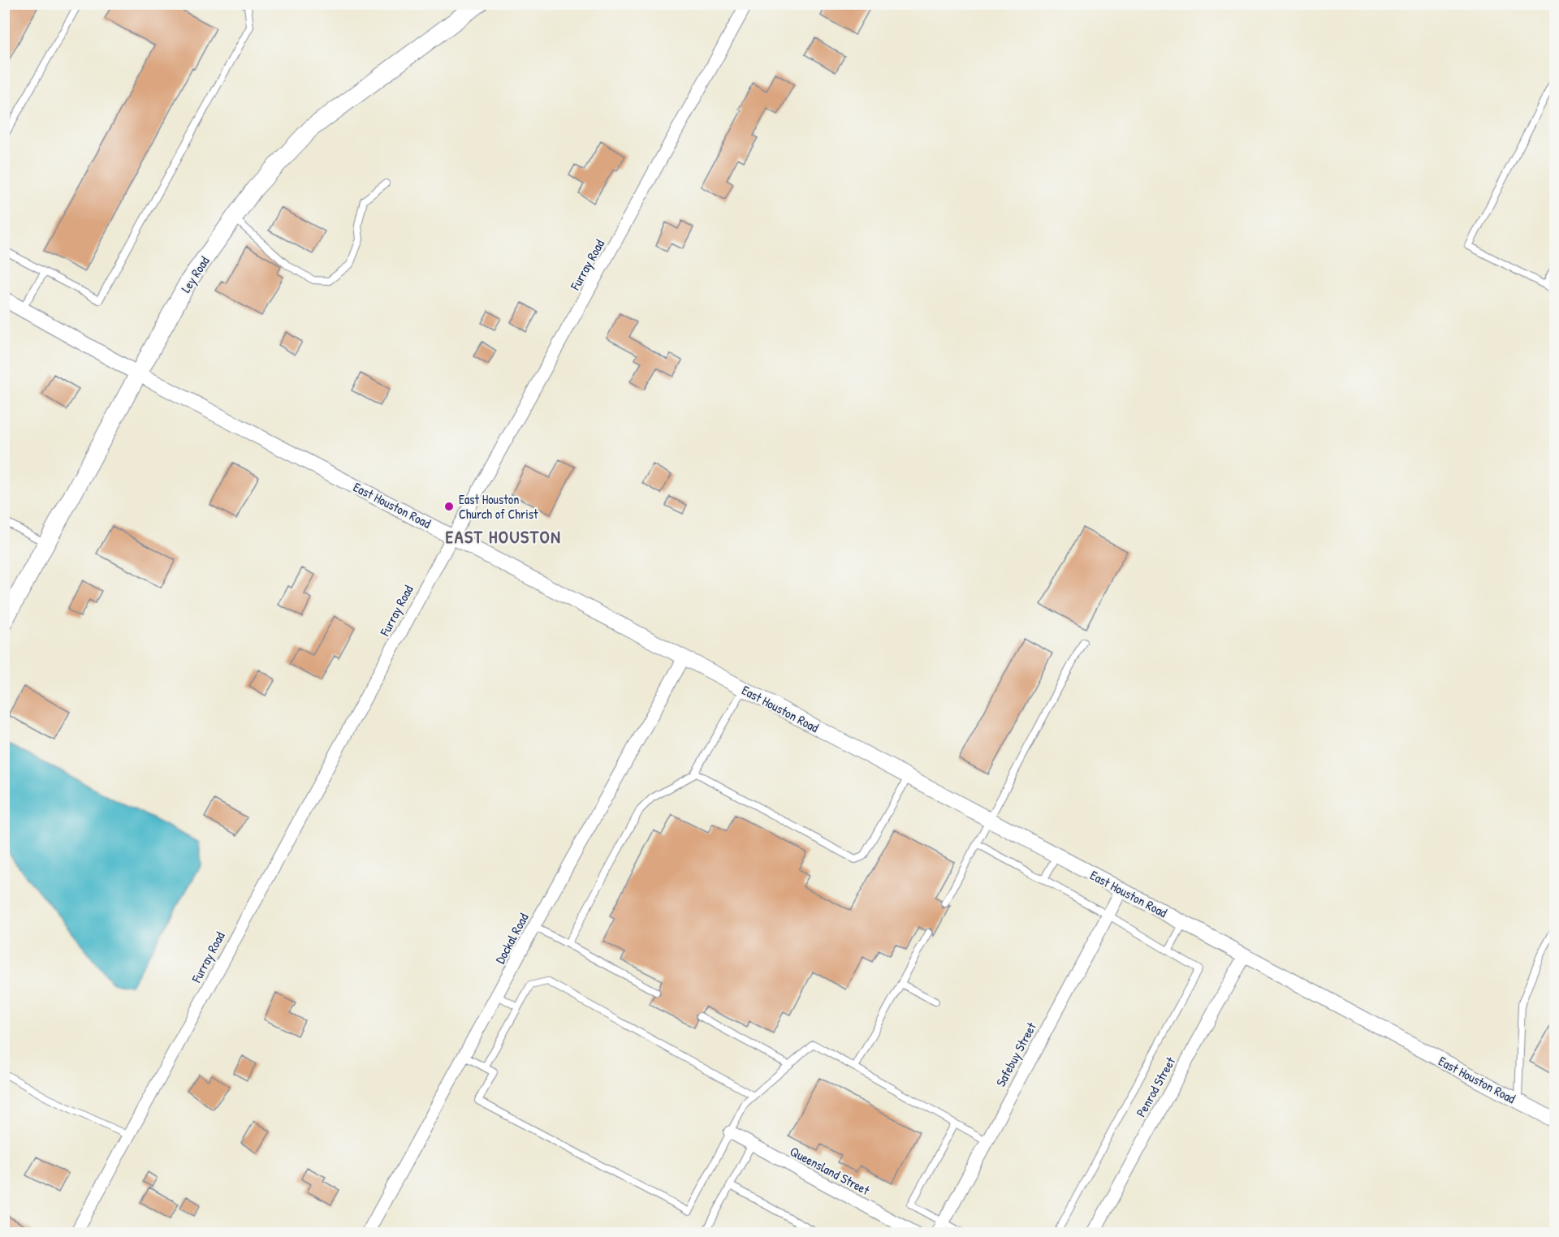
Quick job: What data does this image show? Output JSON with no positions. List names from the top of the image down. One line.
{"streets":{"main road":["Ley Road"],"street":["Furray Road","East Houston Road","Dockal Road","Safebuy Street","Penrod Street","Queensland Street"]},"crossings":[["Furray Road","East Houston Road"],["Ley Road","East Houston Road"],["East Houston Road","Dockal Road"],["East Houston Road","Safebuy Street"],["East Houston Road","Penrod Street"]],"districts":["EAST HOUSTON"],"places":["East Houston Church of Christ"]}
